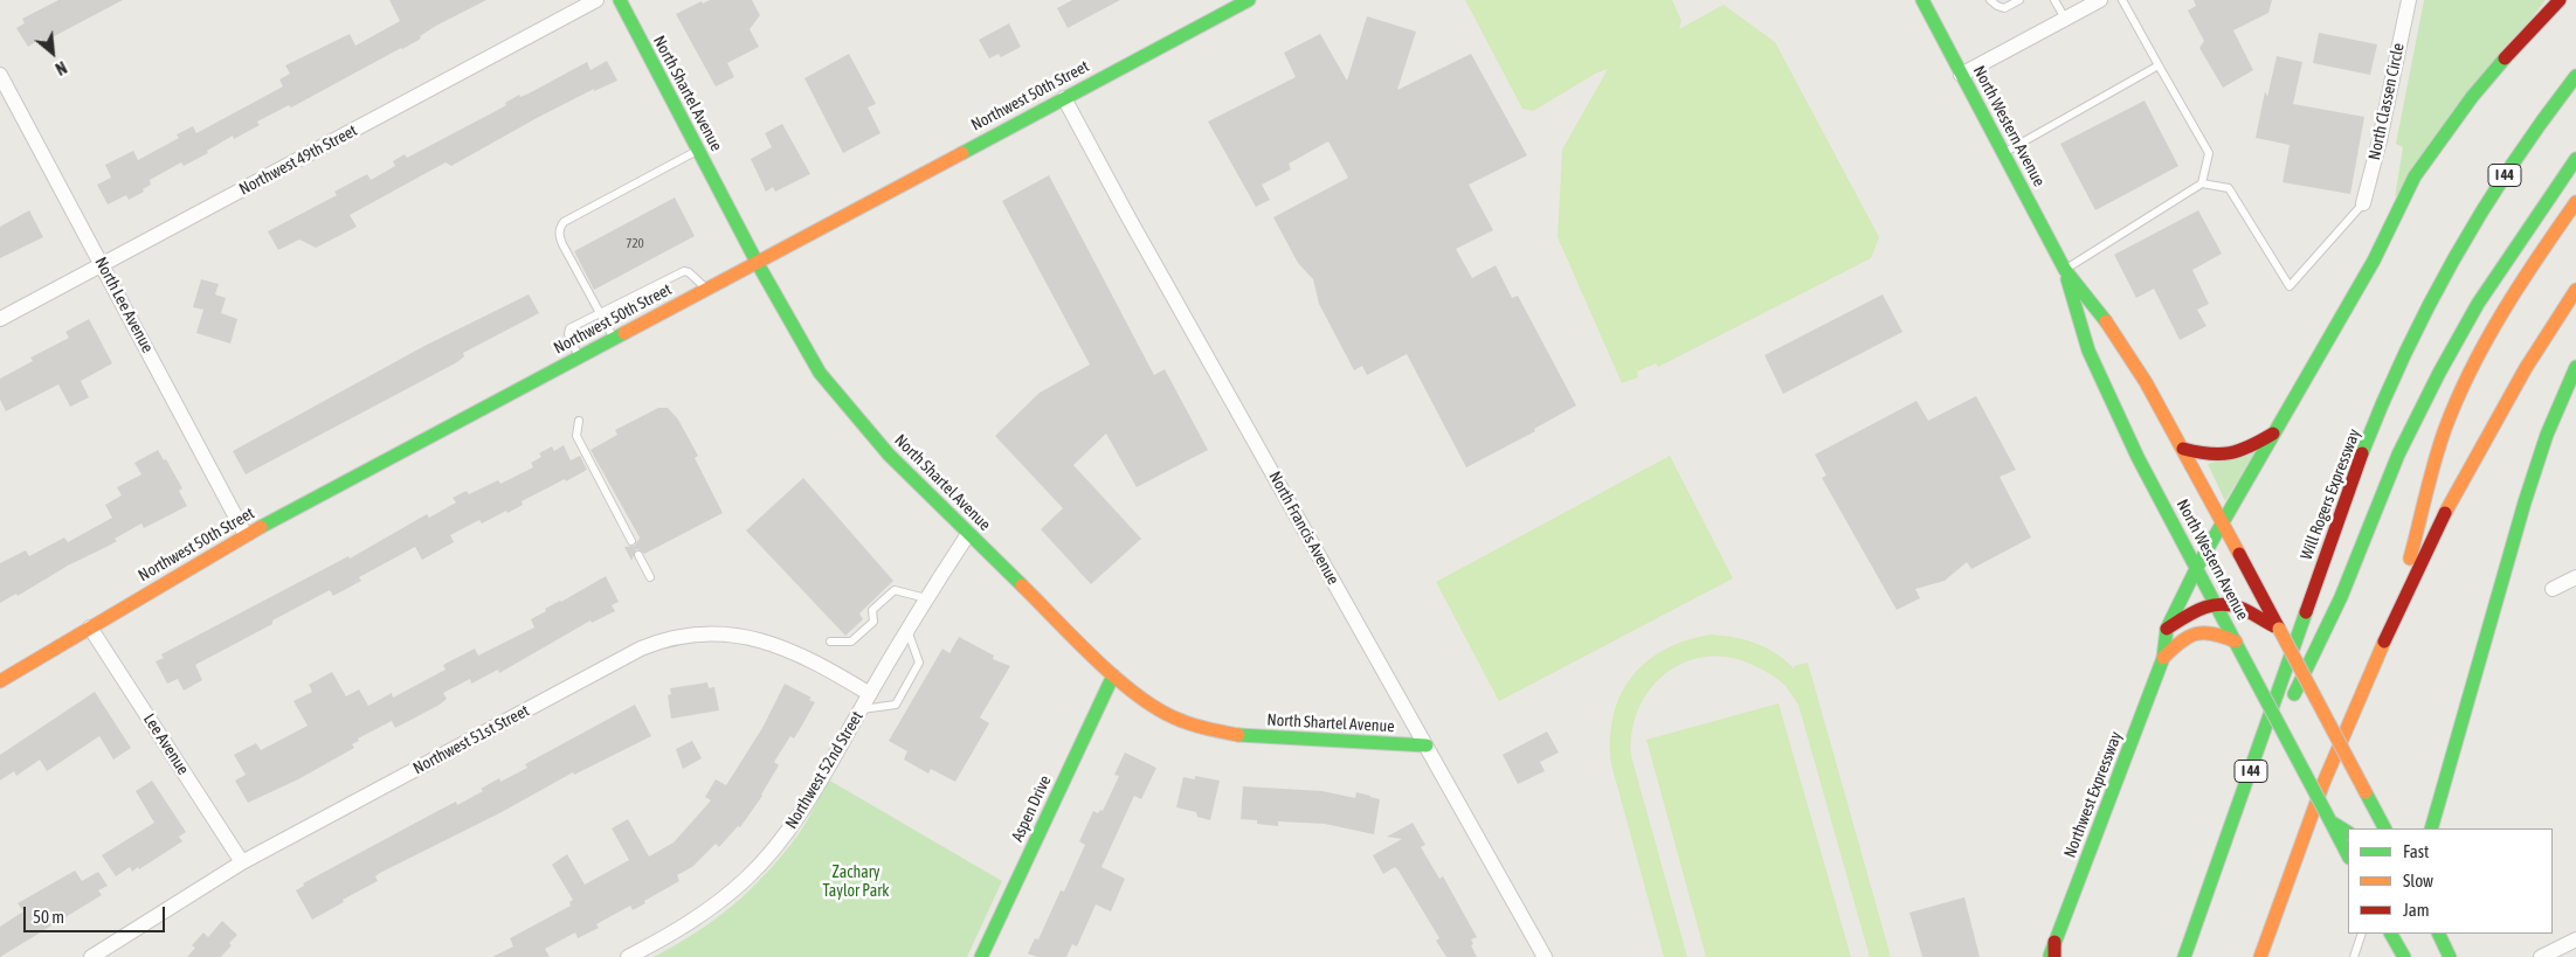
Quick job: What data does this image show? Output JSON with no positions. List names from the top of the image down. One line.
{"streets":{"main road":["North Shartel Avenue","Northwest 50th Street","North Western Avenue","I 44","Will Rogers Expressway","Northwest Expressway","Aspen Drive"],"street":["North Classen Circle","Northwest 49th Street","North Lee Avenue","North Francis Avenue","Northwest 51st Street","Lee Avenue","Northwest 52nd Street"]},"crossings":[["North Shartel Avenue","Northwest 50th Street"],["North Shartel Avenue","North Francis Avenue"],["North Shartel Avenue","Northwest 52nd Street"],["North Shartel Avenue","Aspen Drive"],["Northwest 50th Street","North Lee Avenue"],["Northwest 50th Street","North Francis Avenue"],["Northwest 50th Street","Lee Avenue"],["North Western Avenue","Northwest Expressway"],["Northwest 49th Street","North Lee Avenue"],["Northwest 51st Street","Lee Avenue"],["Northwest 51st Street","Northwest 52nd Street"]],"parks":["Zachary Taylor Park"],"house_numbers":["720"],"legend":["Fast","Slow","Jam"],"scale_bar":"50 m","north":"bottom right"}
